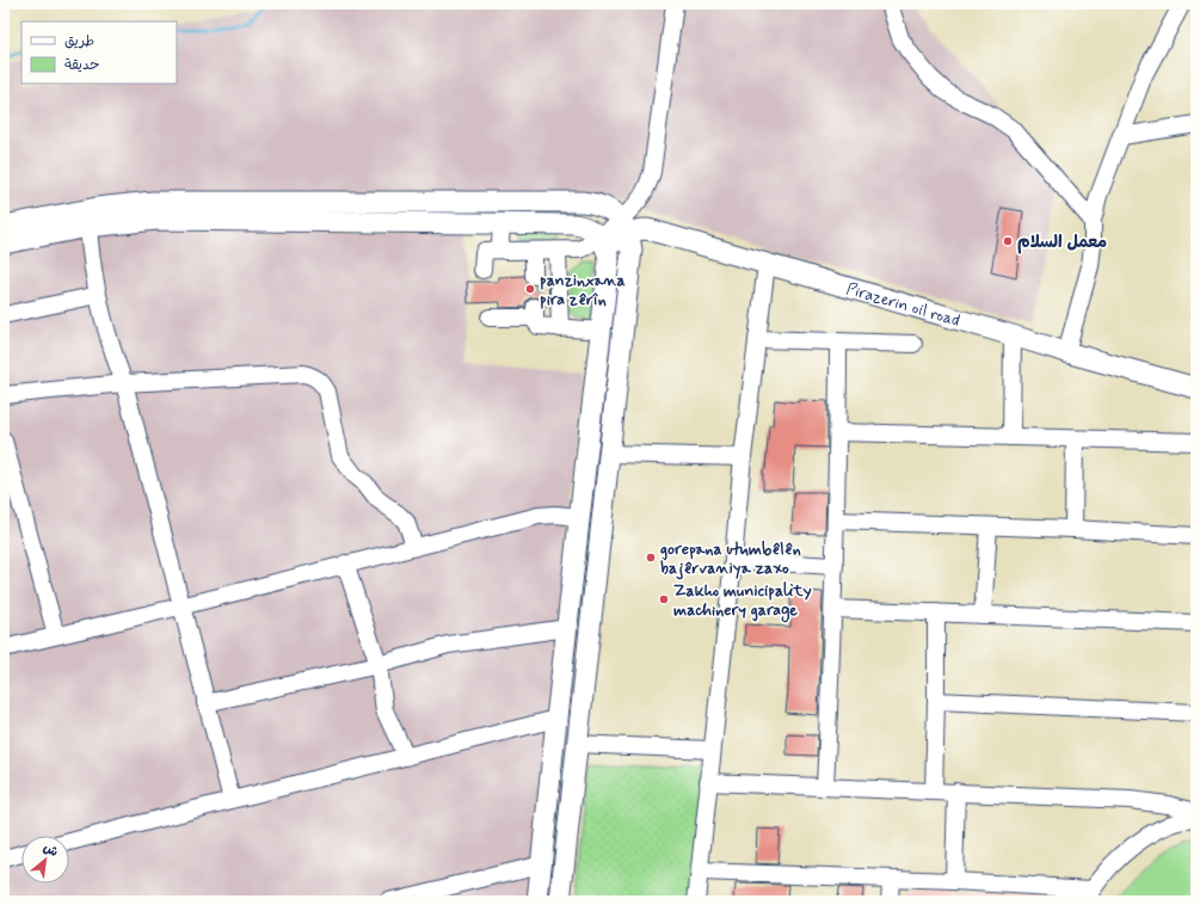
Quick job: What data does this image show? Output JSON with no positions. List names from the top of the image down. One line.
{"streets":{"main road":["Pirazerin oil road"]},"places":["معمل السلام","panzinxana pira zêrîn","gorepana utumbêlên bajêrvaniya zaxo","Zakho municipality machinery garage"],"legend":["طريق","حديقة"],"north":"top right"}
